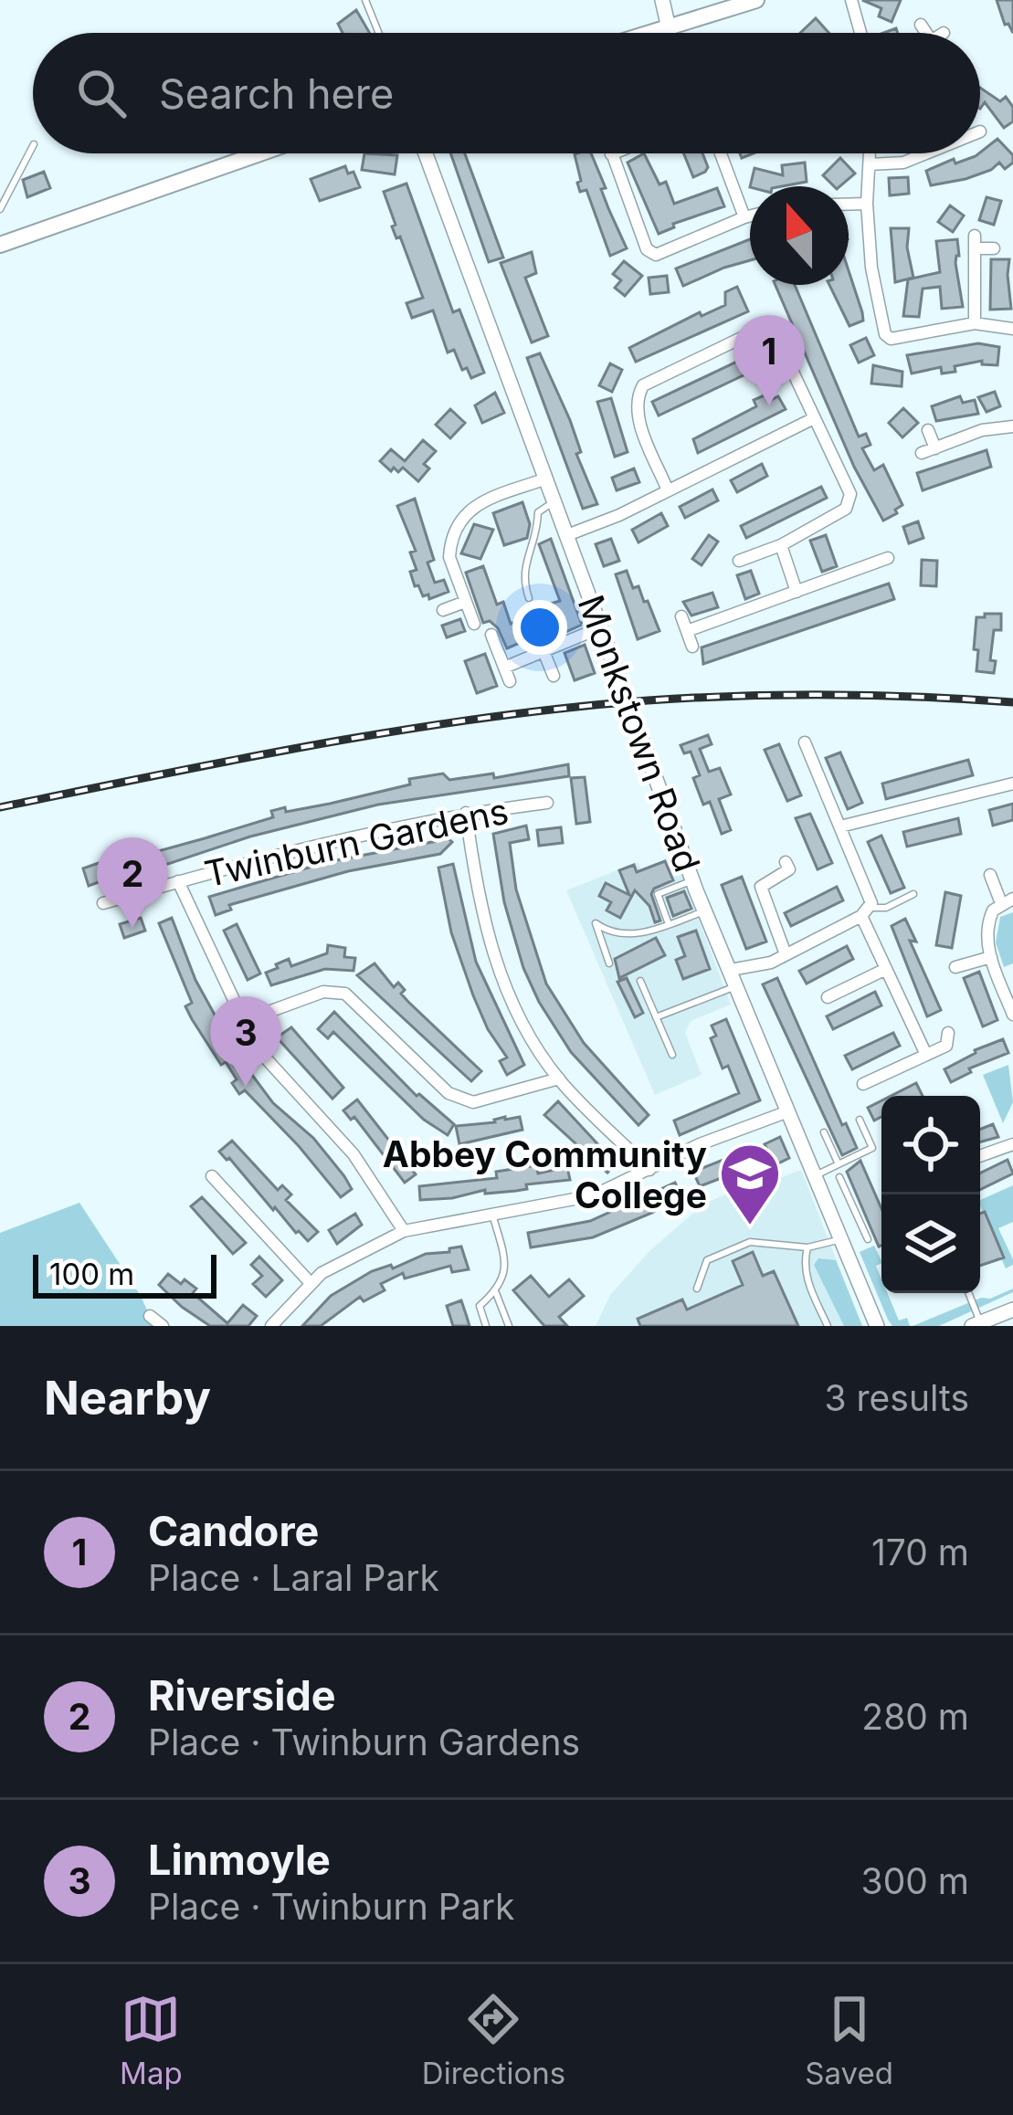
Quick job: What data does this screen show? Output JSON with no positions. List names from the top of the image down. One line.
{"streets":{"street":["Monkstown Road","Twinburn Gardens"]},"places":{"school or university":["Abbey Community College"]},"scale_bar":"100 m","north":"top","page":{"search":"Search here","pins":["1","2","3"],"scale":"100 m","heading":["Nearby","3 results"],"list":[{"mark":"1","name":"Candore","note":"Place · Laral Park","value":"170 m"},{"mark":"2","name":"Riverside","note":"Place · Twinburn Gardens","value":"280 m"},{"mark":"3","name":"Linmoyle","note":"Place · Twinburn Park","value":"300 m"}],"nav":["Map","Directions","Saved"]}}
